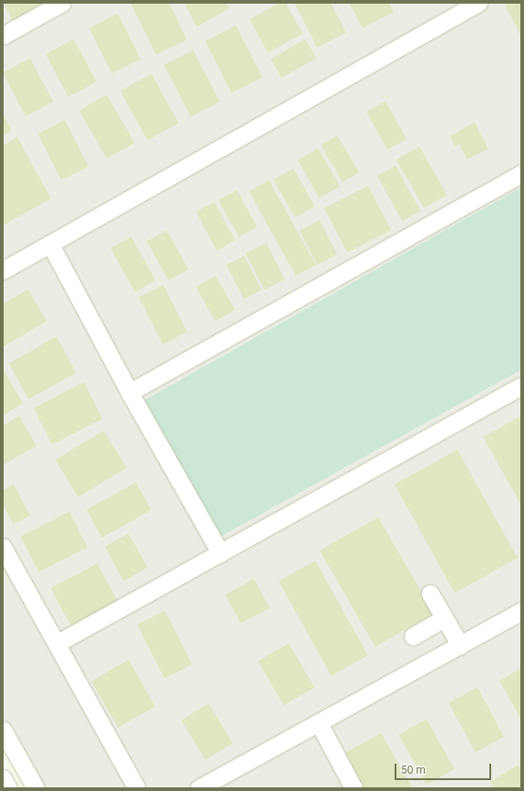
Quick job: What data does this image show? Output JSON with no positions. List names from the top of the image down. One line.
{"scale_bar":"50 m"}
